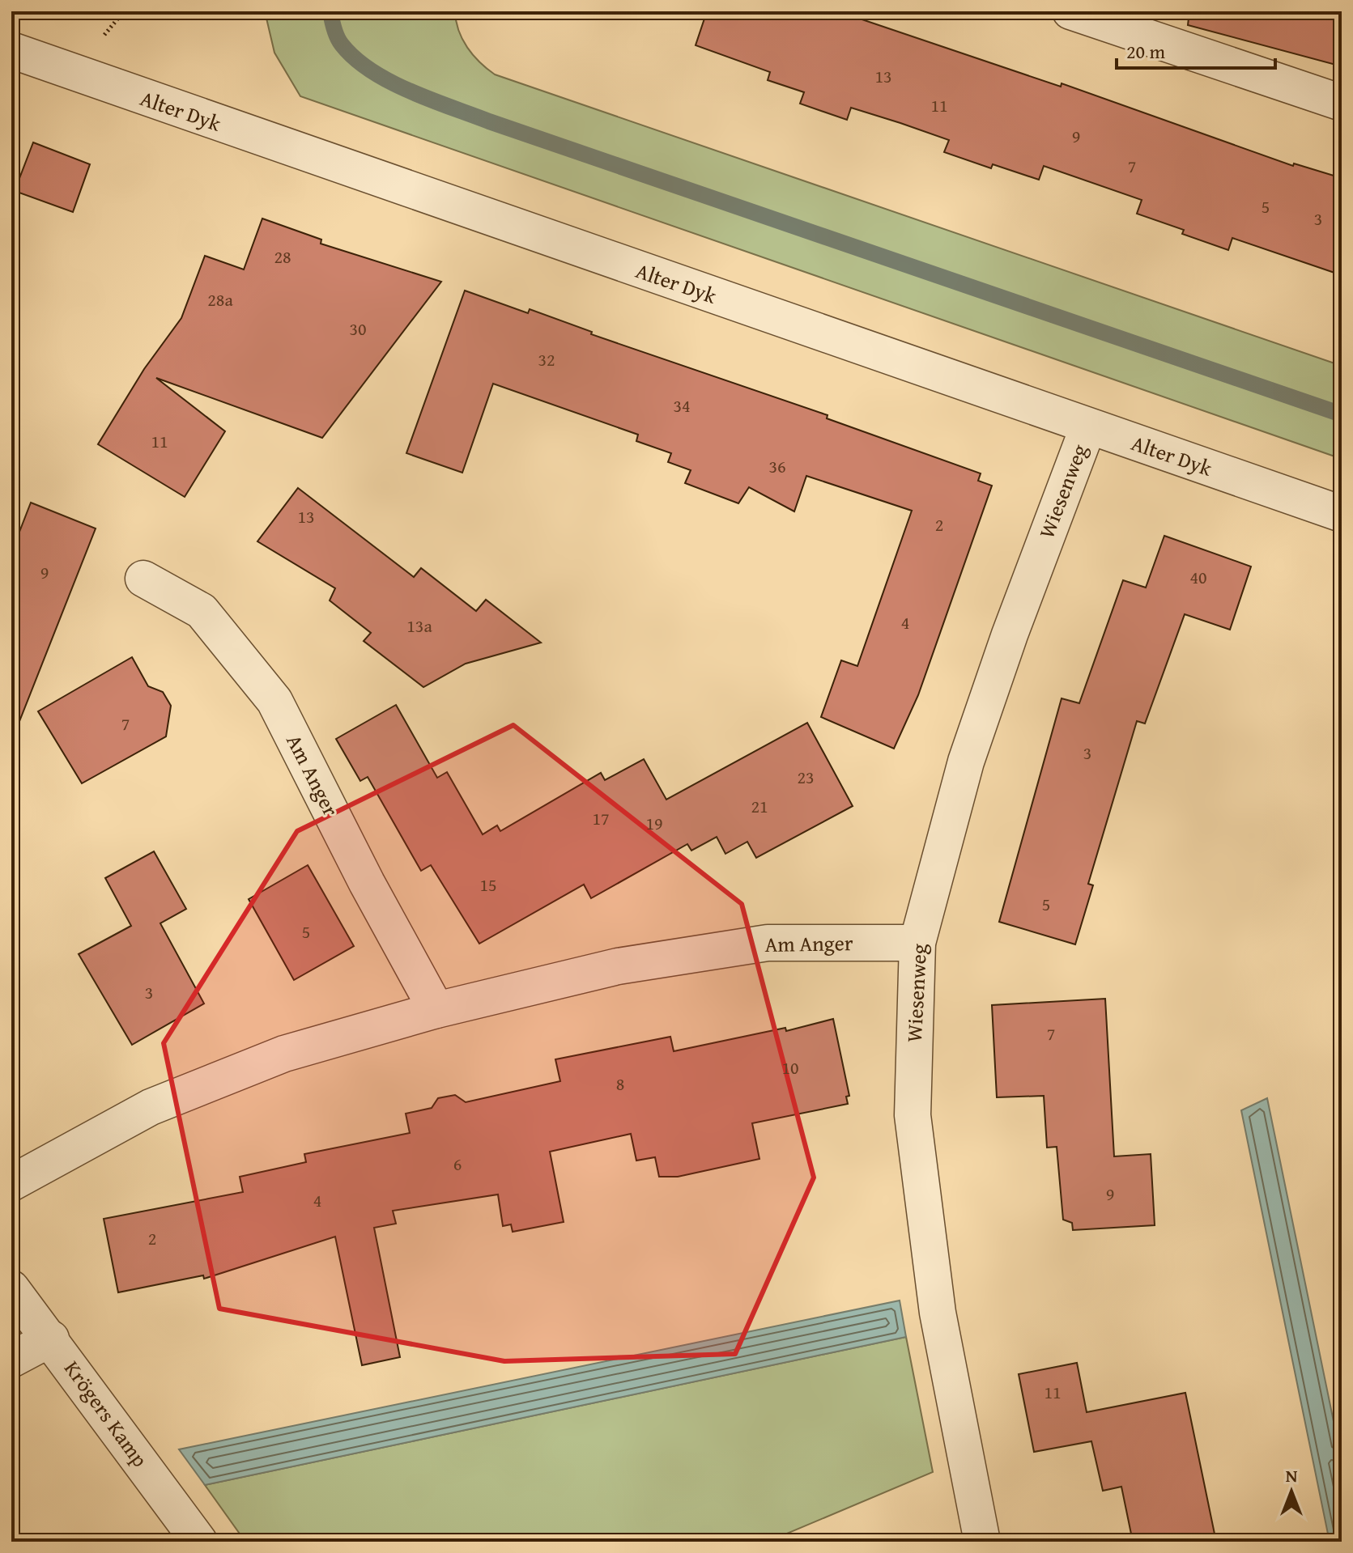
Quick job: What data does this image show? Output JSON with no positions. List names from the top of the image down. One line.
{"streets":{"street":["Alter Dyk","Wiesenweg","Am Anger","Krögers Kamp"]},"crossings":[["Alter Dyk","Wiesenweg"],["Wiesenweg","Am Anger"]],"house_numbers":["13","11","9","7","5","3","28","28a","30","32","34","11","36","13","2","9","40","4","13a","7","3","23","21","17","19","15","5","5","3","7","10","8","6","9","4","2","11"],"scale_bar":"20 m","north":"top"}
